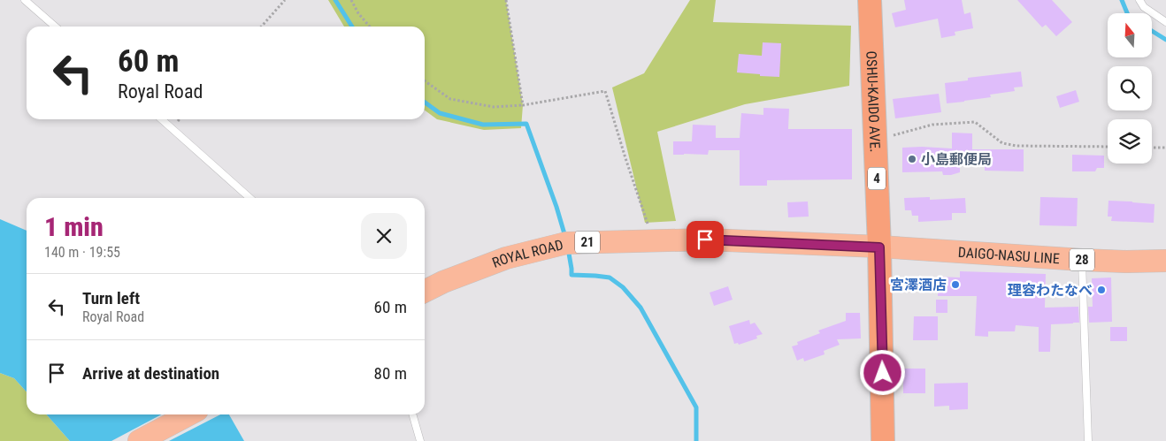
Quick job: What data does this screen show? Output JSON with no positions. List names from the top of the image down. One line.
{"streets":{"highway":["OSHU-KAIDO AVE.","4"],"main road":["21","ROYAL ROAD","DAIGO-NASU LINE","28"]},"crossings":[["OSHU-KAIDO AVE.","ROYAL ROAD"],["OSHU-KAIDO AVE.","DAIGO-NASU LINE"],["ROYAL ROAD","DAIGO-NASU LINE"]],"places":["小島郵便局","宮澤酒店","理容わたなべ"],"north":"top","page":{"turn":["60 m","Royal Road"],"heading":["1 min","140 m · 19:55"],"list":[{"name":"Turn left","note":"Royal Road","value":"60 m"},{"name":"Arrive at destination","value":"80 m"}]}}
